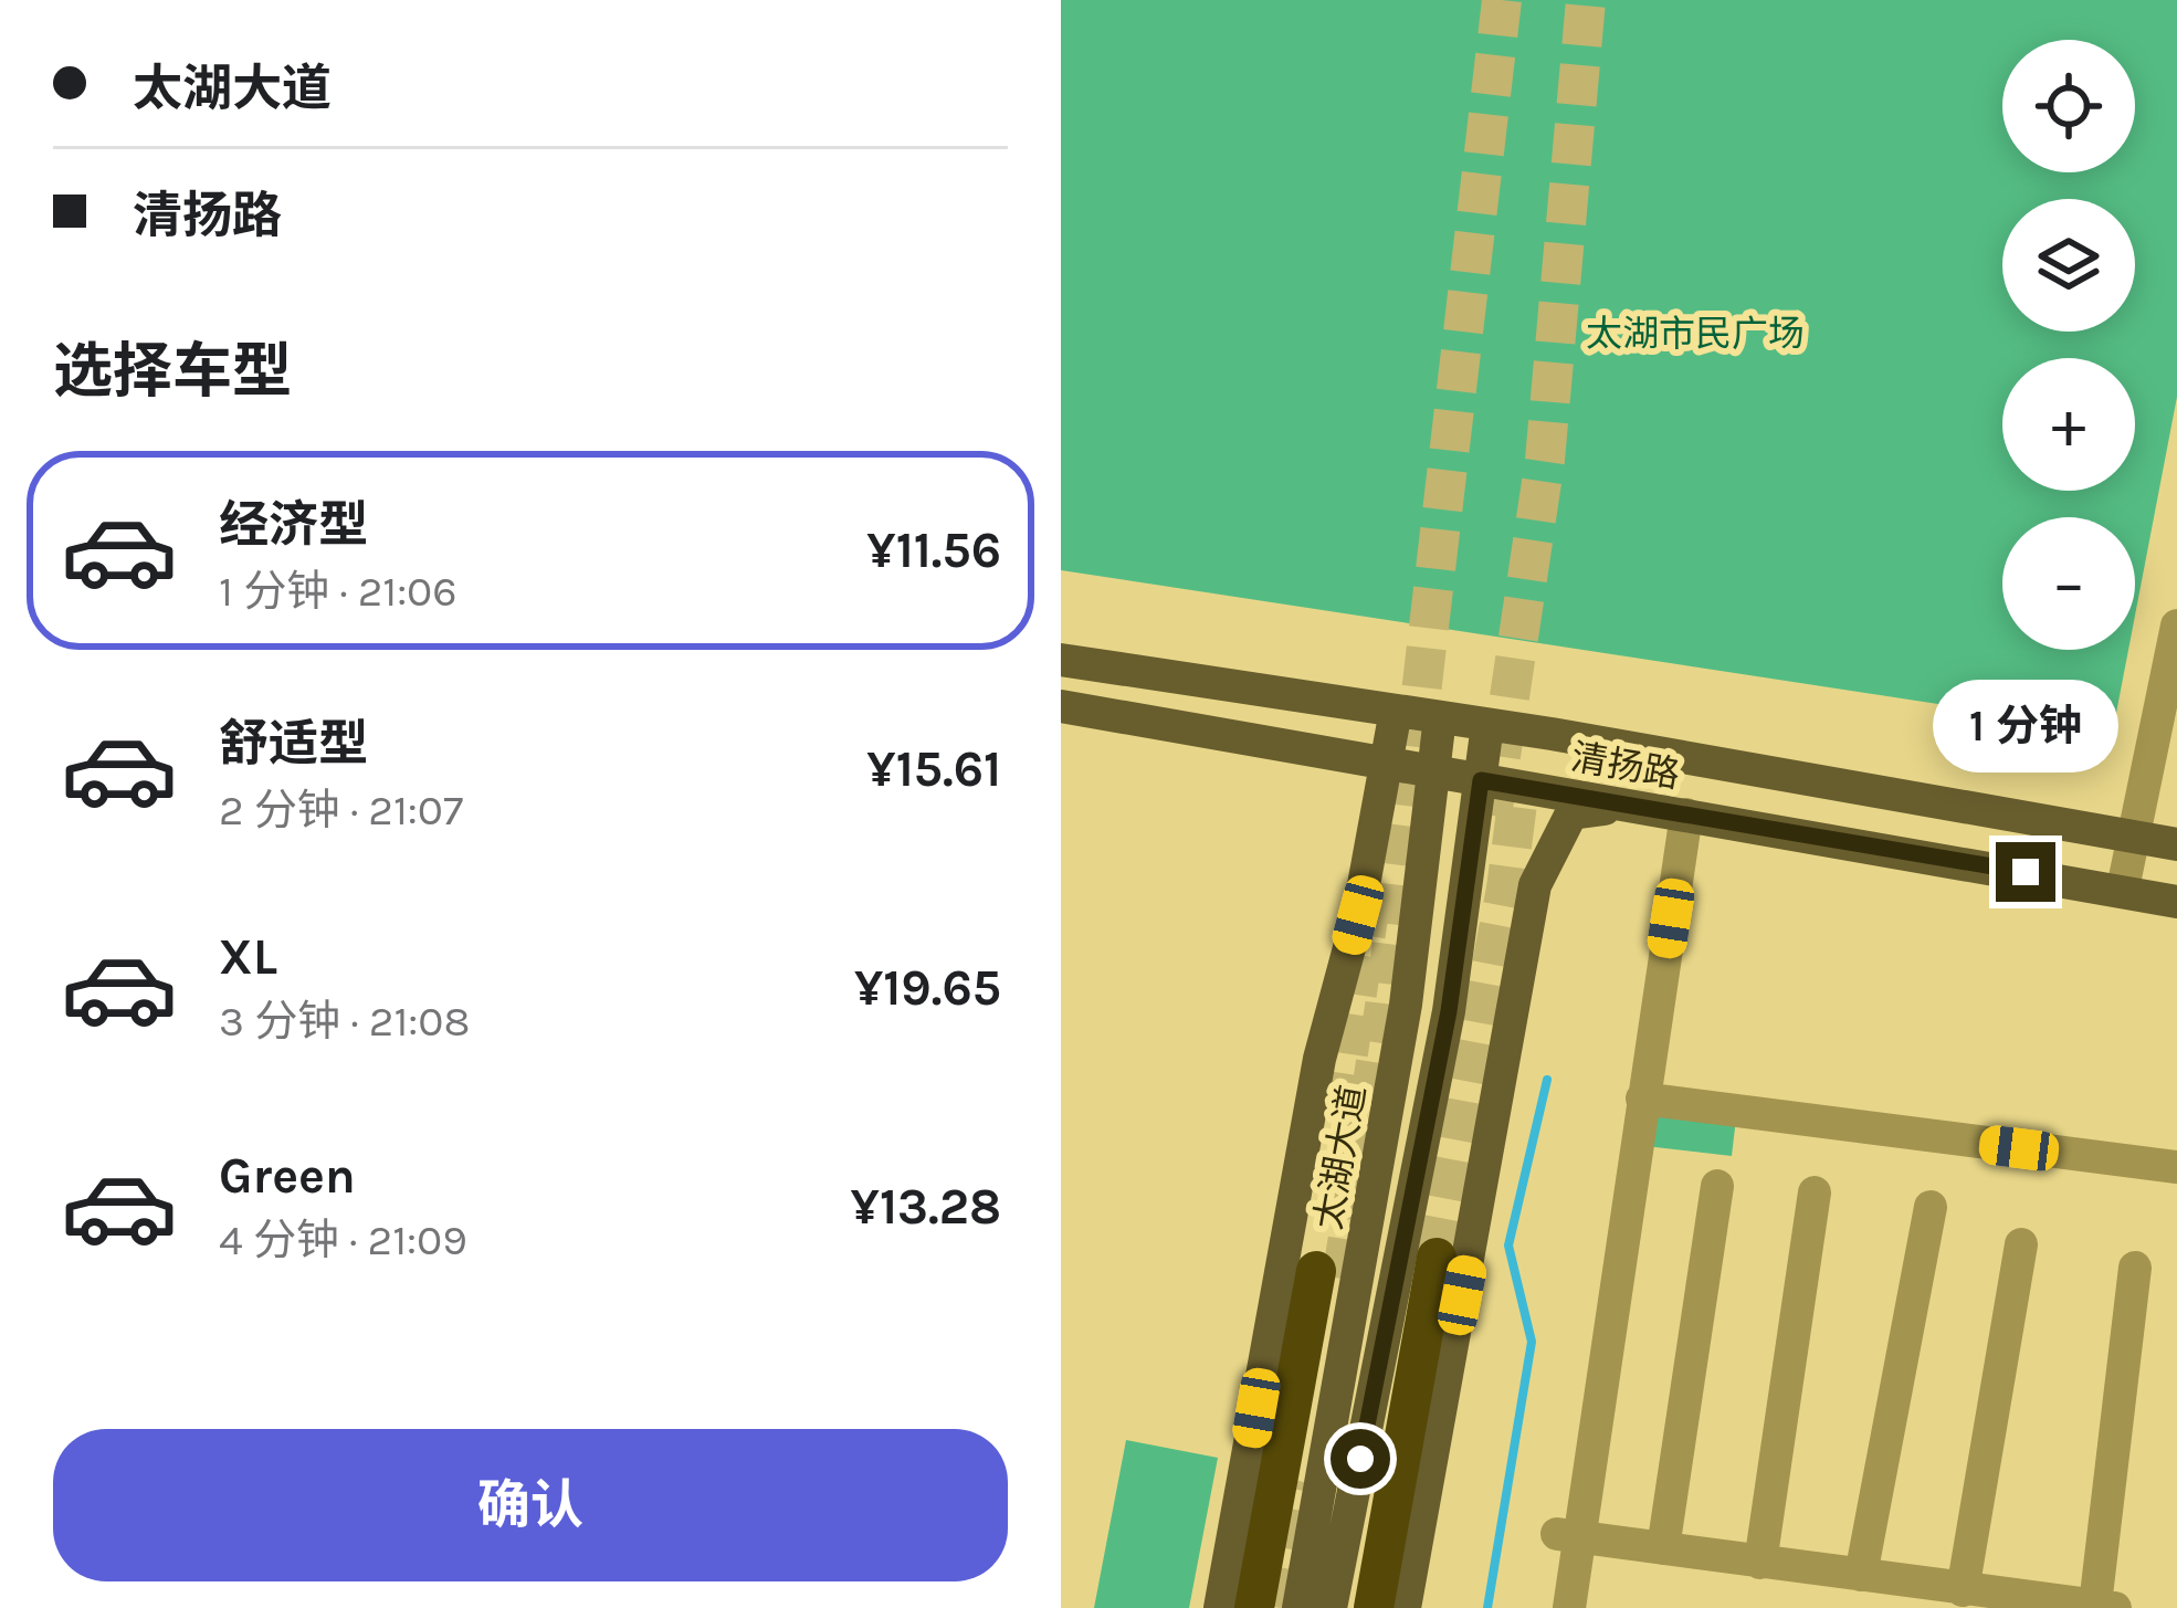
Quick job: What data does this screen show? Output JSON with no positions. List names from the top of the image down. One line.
{"streets":{"main road":["清扬路","太湖大道"]},"crossings":[["清扬路","太湖大道"]],"parks":["太湖市民广场"],"page":{"banner":["太湖大道","清扬路"],"map_buttons":["+","−"],"heading":"选择车型","list":[{"name":"经济型","note":"1 分钟 · 21:06","value":"¥11.56"},{"name":"舒适型","note":"2 分钟 · 21:07","value":"¥15.61"},{"name":"XL","note":"3 分钟 · 21:08","value":"¥19.65"},{"name":"Green","note":"4 分钟 · 21:09","value":"¥13.28"}],"bubble":"1 分钟","buttons":"确认"}}
